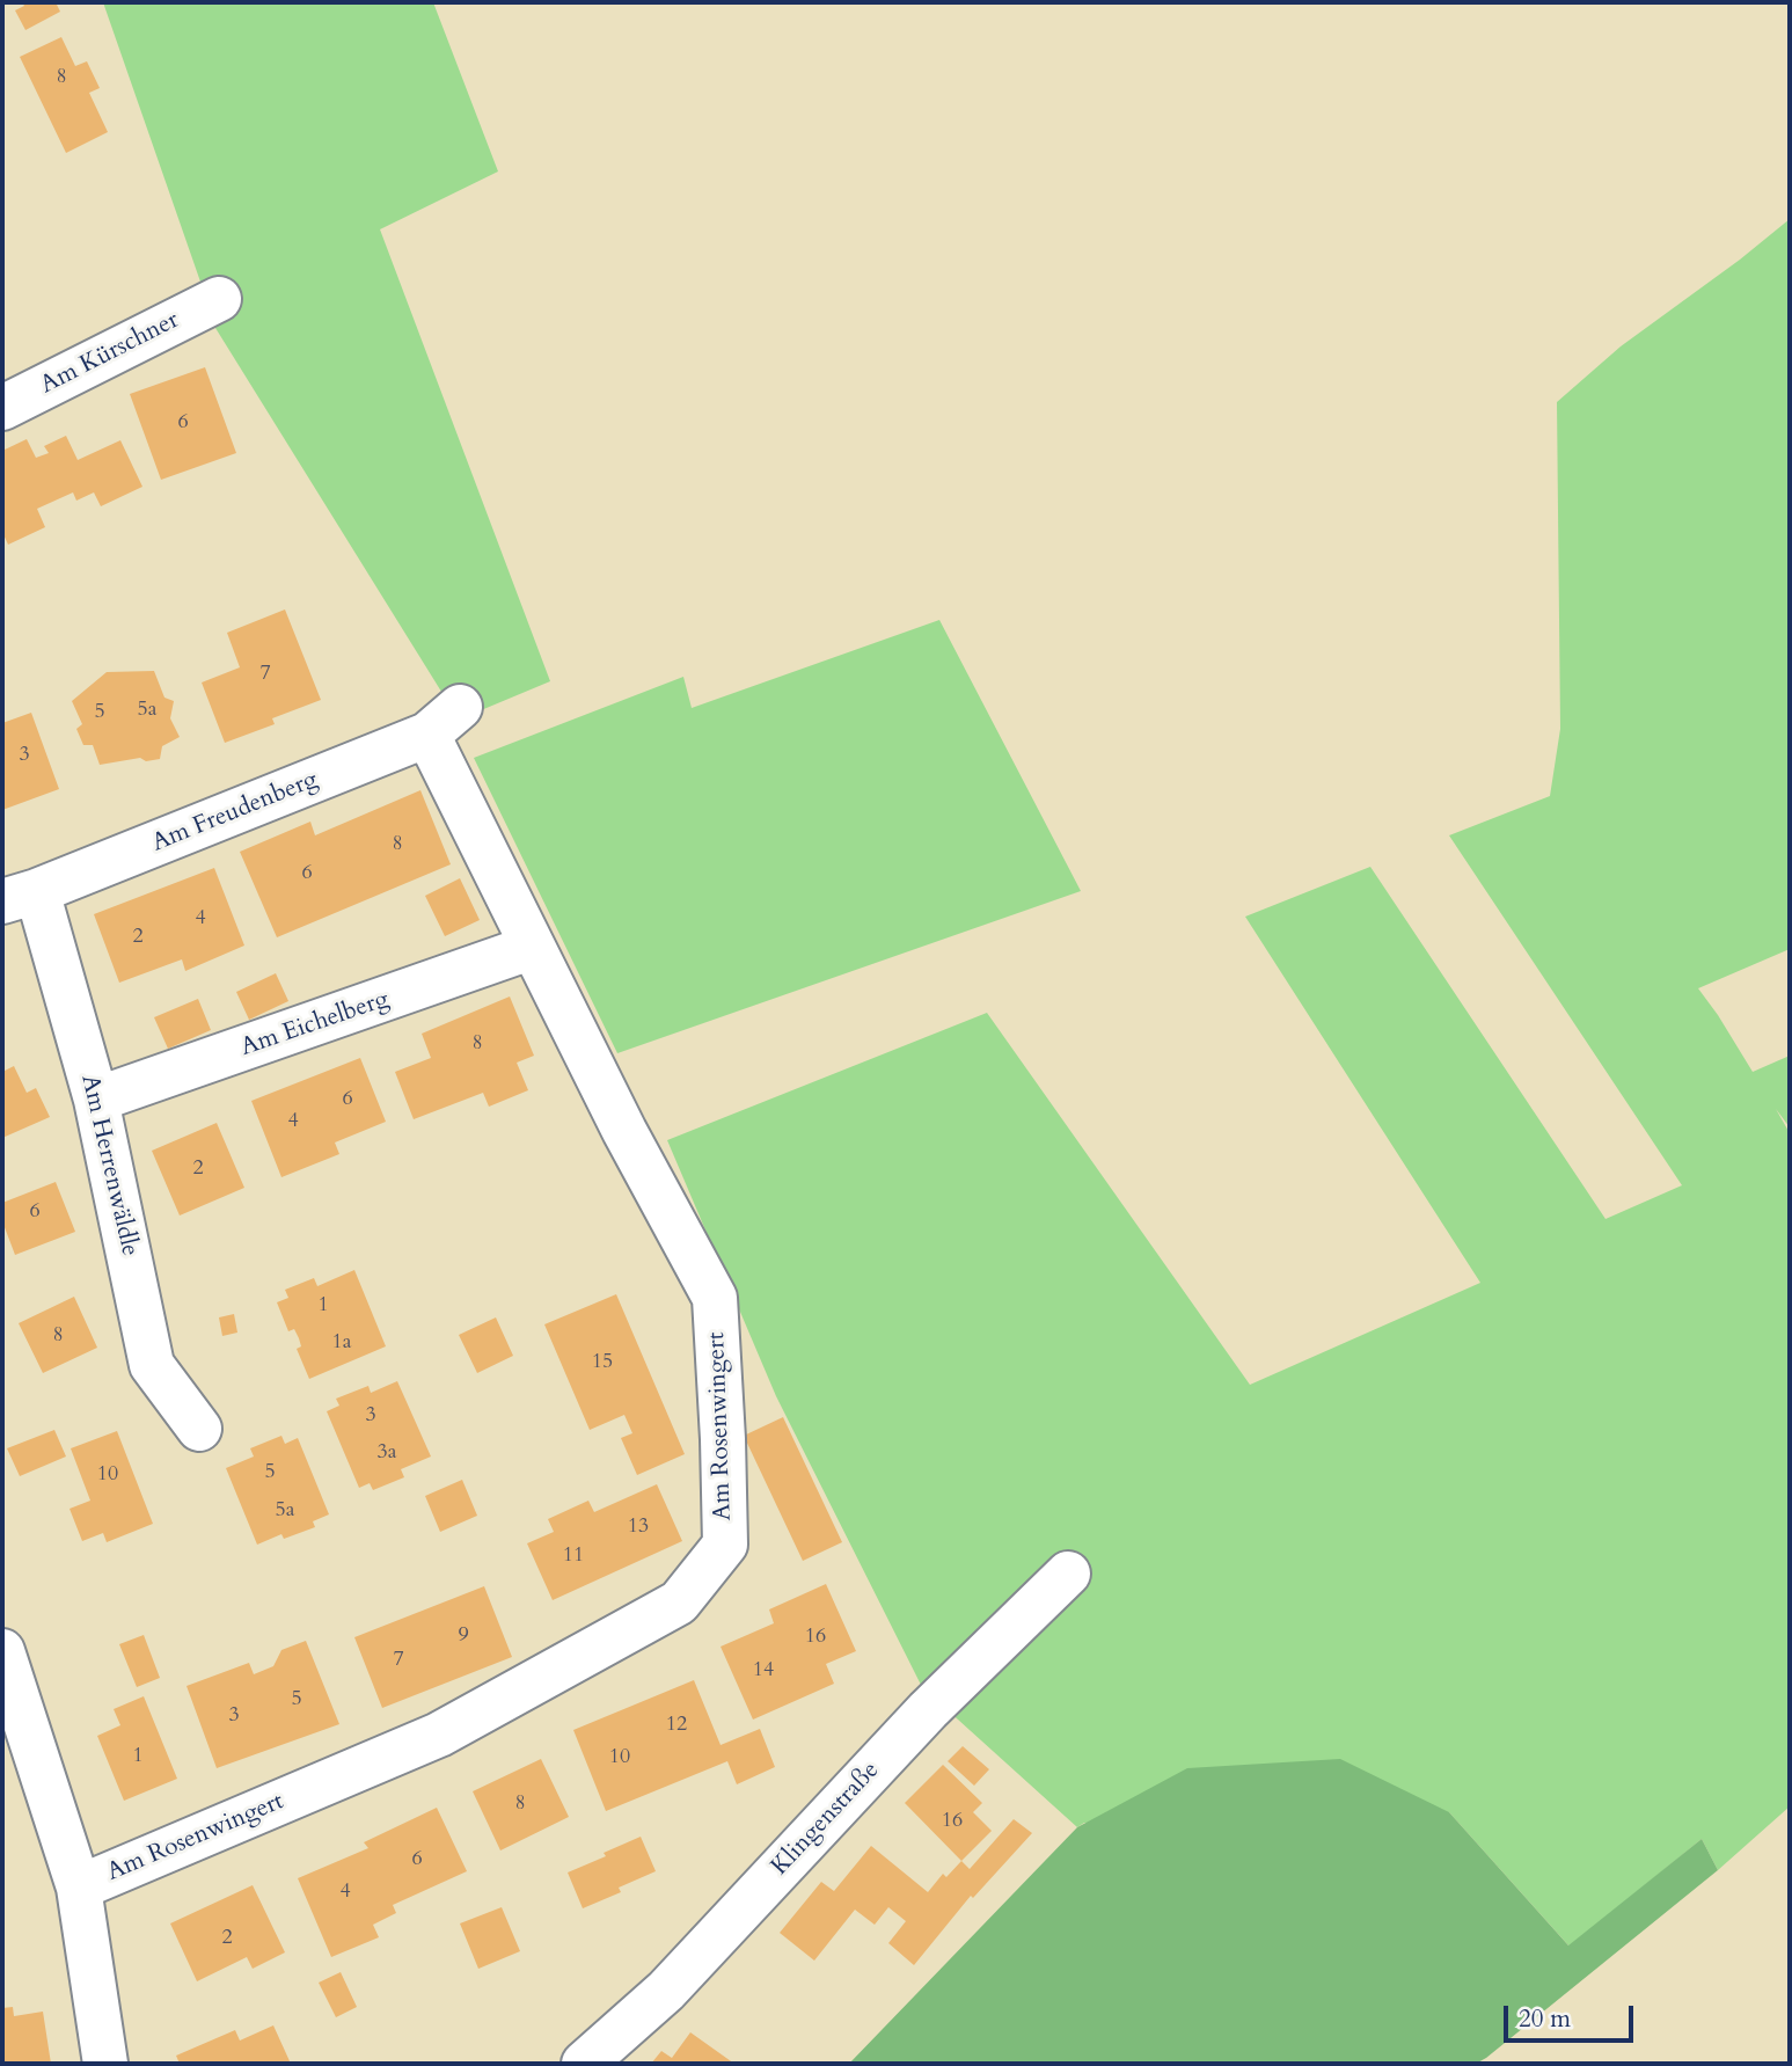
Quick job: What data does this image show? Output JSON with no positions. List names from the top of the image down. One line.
{"streets":{"street":["Am Kürschner","Am Freudenberg","Am Eichelberg","Am Herrenwäldle","Am Rosenwingert","Klingenstraße"]},"crossings":[["Am Freudenberg","Am Herrenwäldle"],["Am Freudenberg","Am Rosenwingert"],["Am Eichelberg","Am Herrenwäldle"],["Am Eichelberg","Am Rosenwingert"]],"house_numbers":["8","6","7","5a","5","3","8","6","4","2","8","6","4","2","6","1","8","1a","15","3","3a","5","10","5a","13","11","9","16","7","14","5","3","12","1","10","8","16","6","4","2"],"scale_bar":"20 m"}
